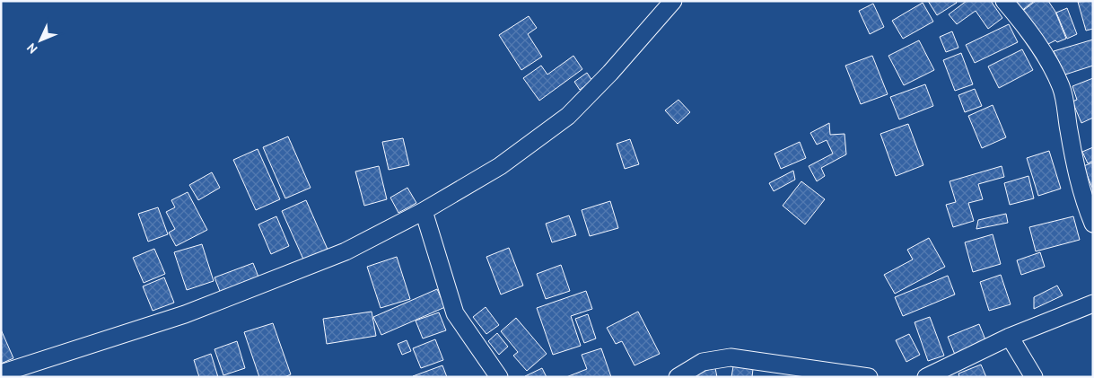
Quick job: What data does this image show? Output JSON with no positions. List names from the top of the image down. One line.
{"north":"bottom left"}
